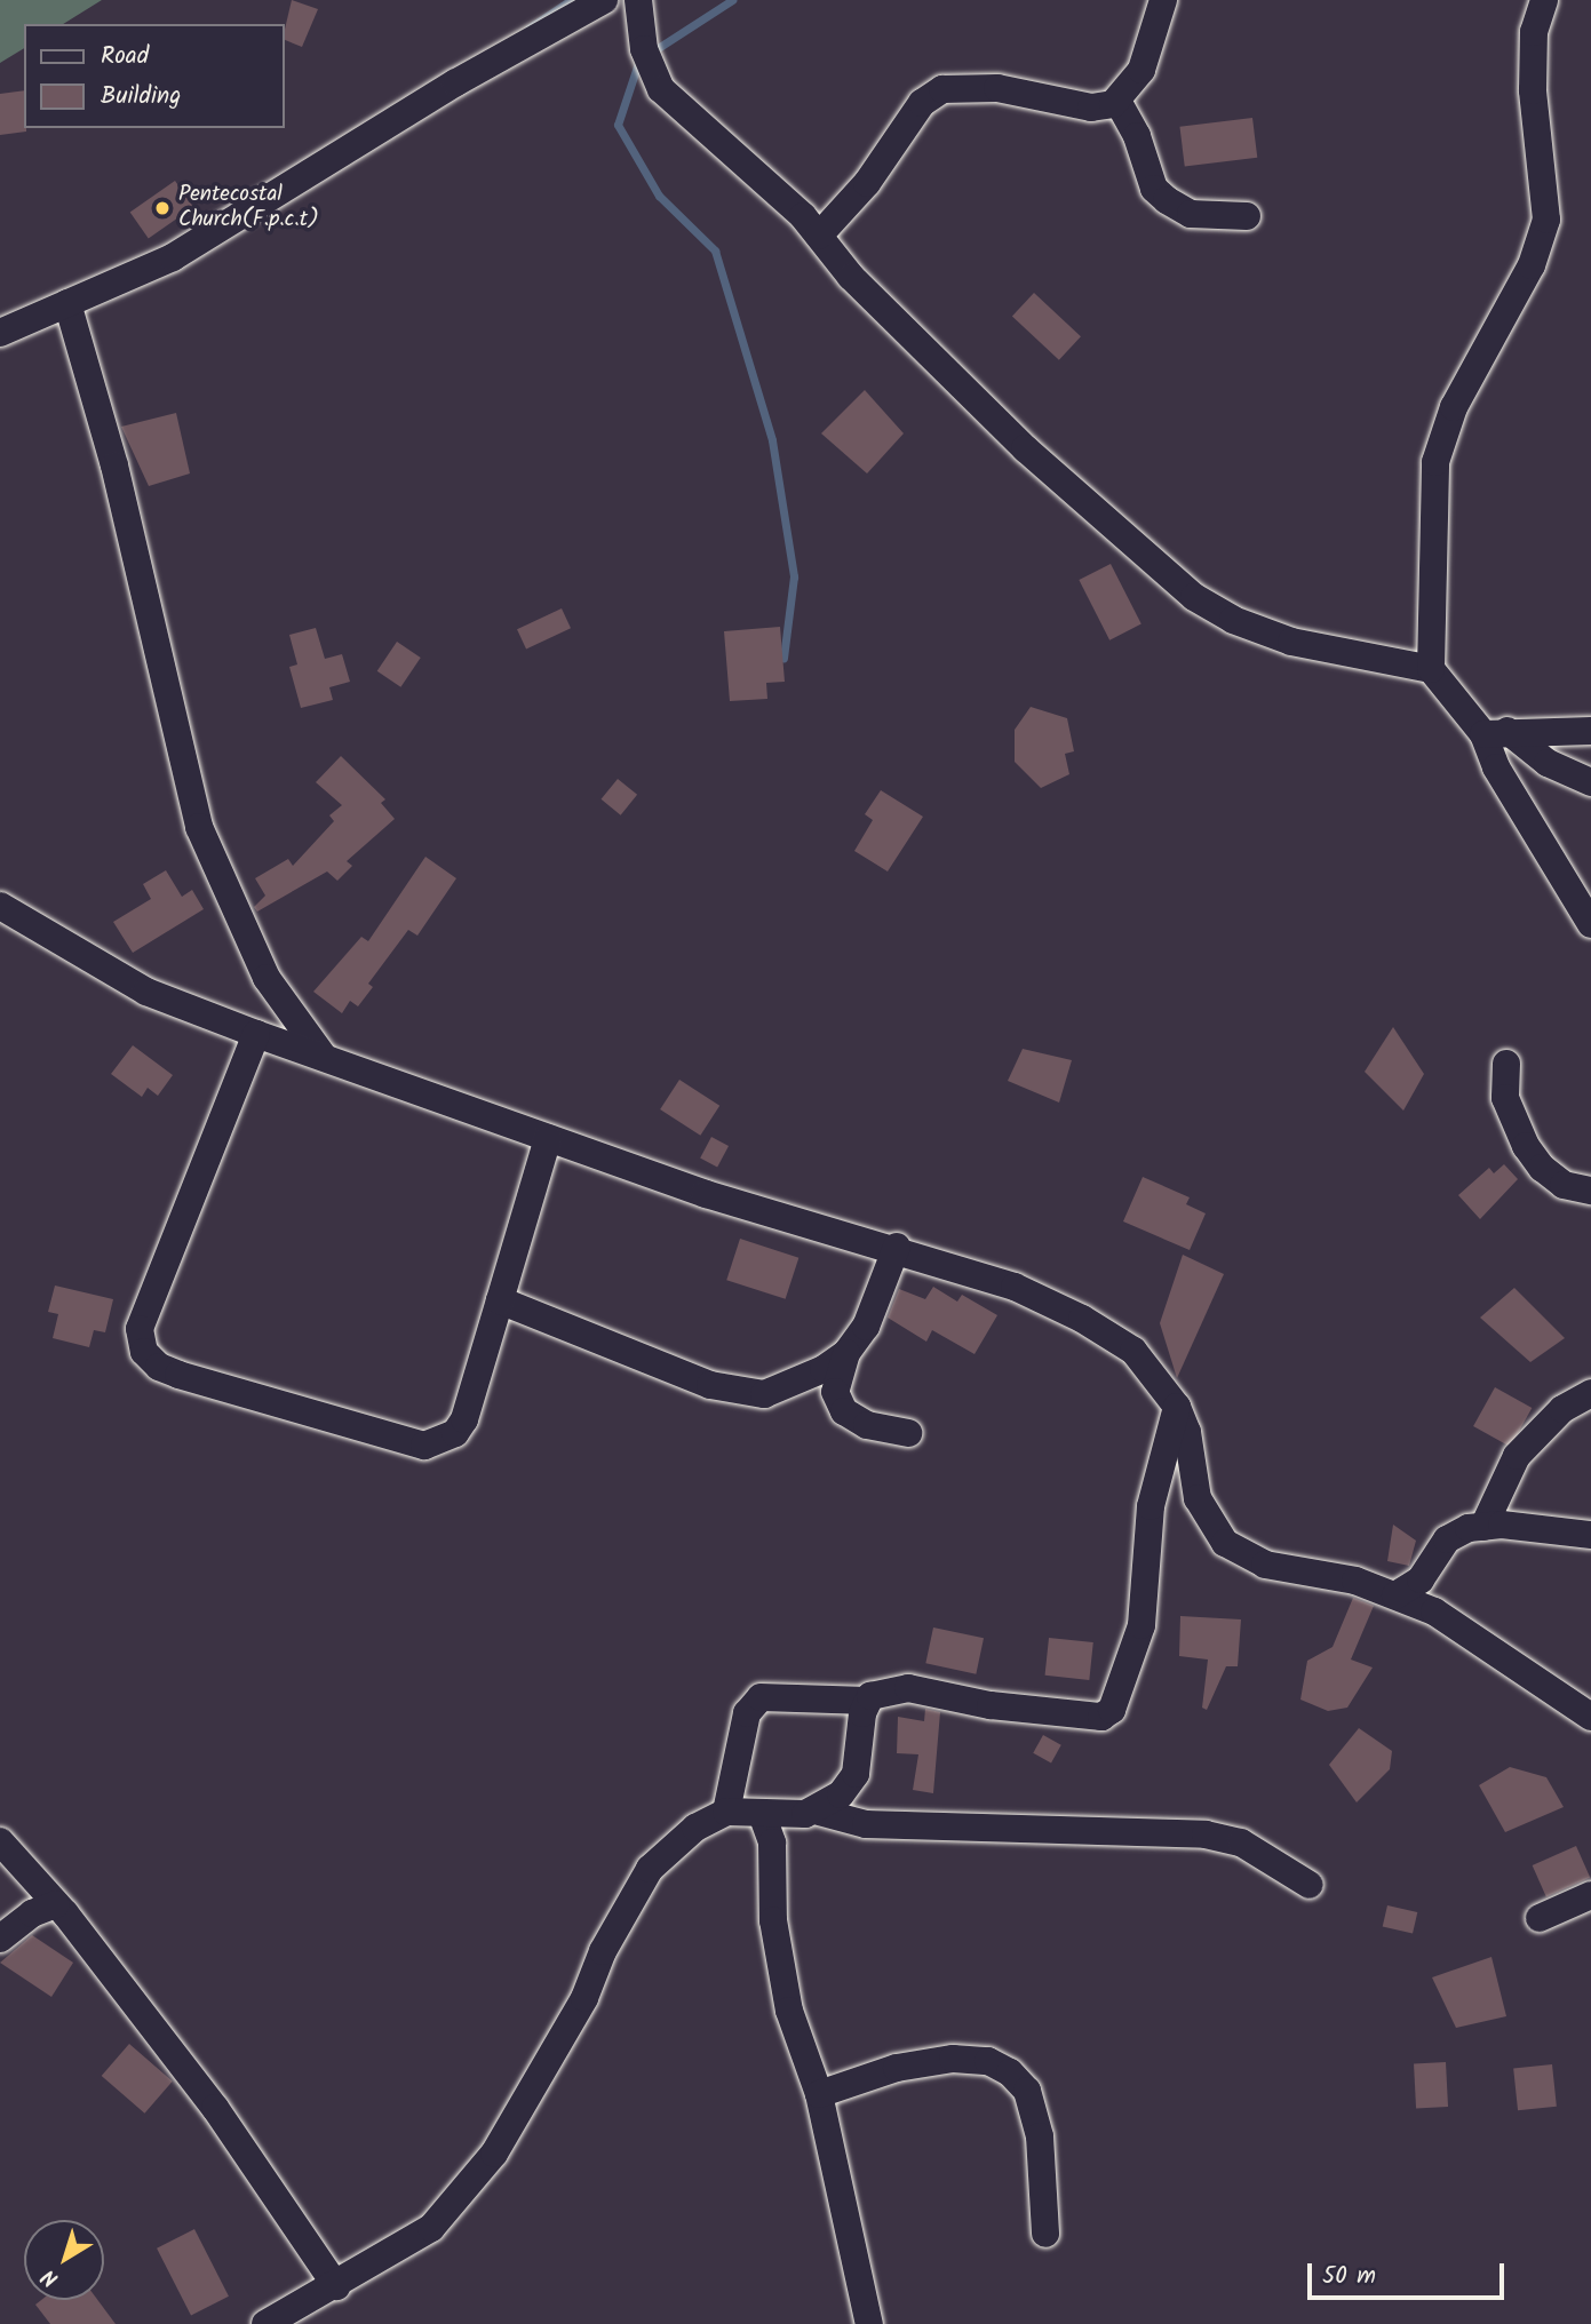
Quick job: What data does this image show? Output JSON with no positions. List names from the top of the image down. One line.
{"places":["Pentecostal Church(F.p.c.t)"],"legend":["Road","Building"],"scale_bar":"50 m","north":"bottom left"}
